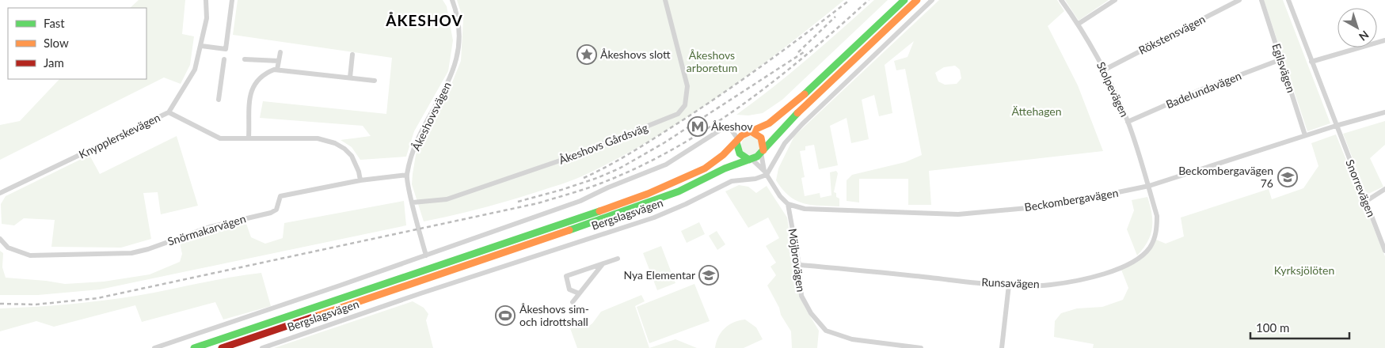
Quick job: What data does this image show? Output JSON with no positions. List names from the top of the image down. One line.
{"streets":{"main road":["Bergslagsvägen"],"street":["Rökstensvägen","Egilsvägen","Stolpevägen","Badelundavägen","Åkeshovsvägen","Knypplerskevägen","Åkeshovs Gårdsväg","Snorrevägen","Beckombergavägen","Snörmakarvägen","Möjbrovägen","Runsavägen"]},"crossings":[["Rökstensvägen","Stolpevägen"],["Egilsvägen","Badelundavägen"],["Egilsvägen","Beckombergavägen"],["Stolpevägen","Badelundavägen"],["Stolpevägen","Beckombergavägen"],["Stolpevägen","Runsavägen"],["Åkeshovsvägen","Åkeshovs Gårdsväg"],["Åkeshovsvägen","Bergslagsvägen"],["Åkeshovsvägen","Snörmakarvägen"],["Knypplerskevägen","Snörmakarvägen"],["Snorrevägen","Beckombergavägen"],["Beckombergavägen","Möjbrovägen"],["Beckombergavägen","Runsavägen"],["Möjbrovägen","Runsavägen"]],"districts":["ÅKESHOV"],"parks":["Åkeshovs arboretum","Ättehagen","Kyrksjölöten"],"places":{"place":["Åkeshovs slott"],"metro station":["Åkeshov"],"school or university":["Beckombergavägen 76","Nya Elementar"],"sports":["Åkeshovs sim- och idrottshall"]},"legend":["Fast","Slow","Jam"],"scale_bar":"100 m","north":"bottom right"}
